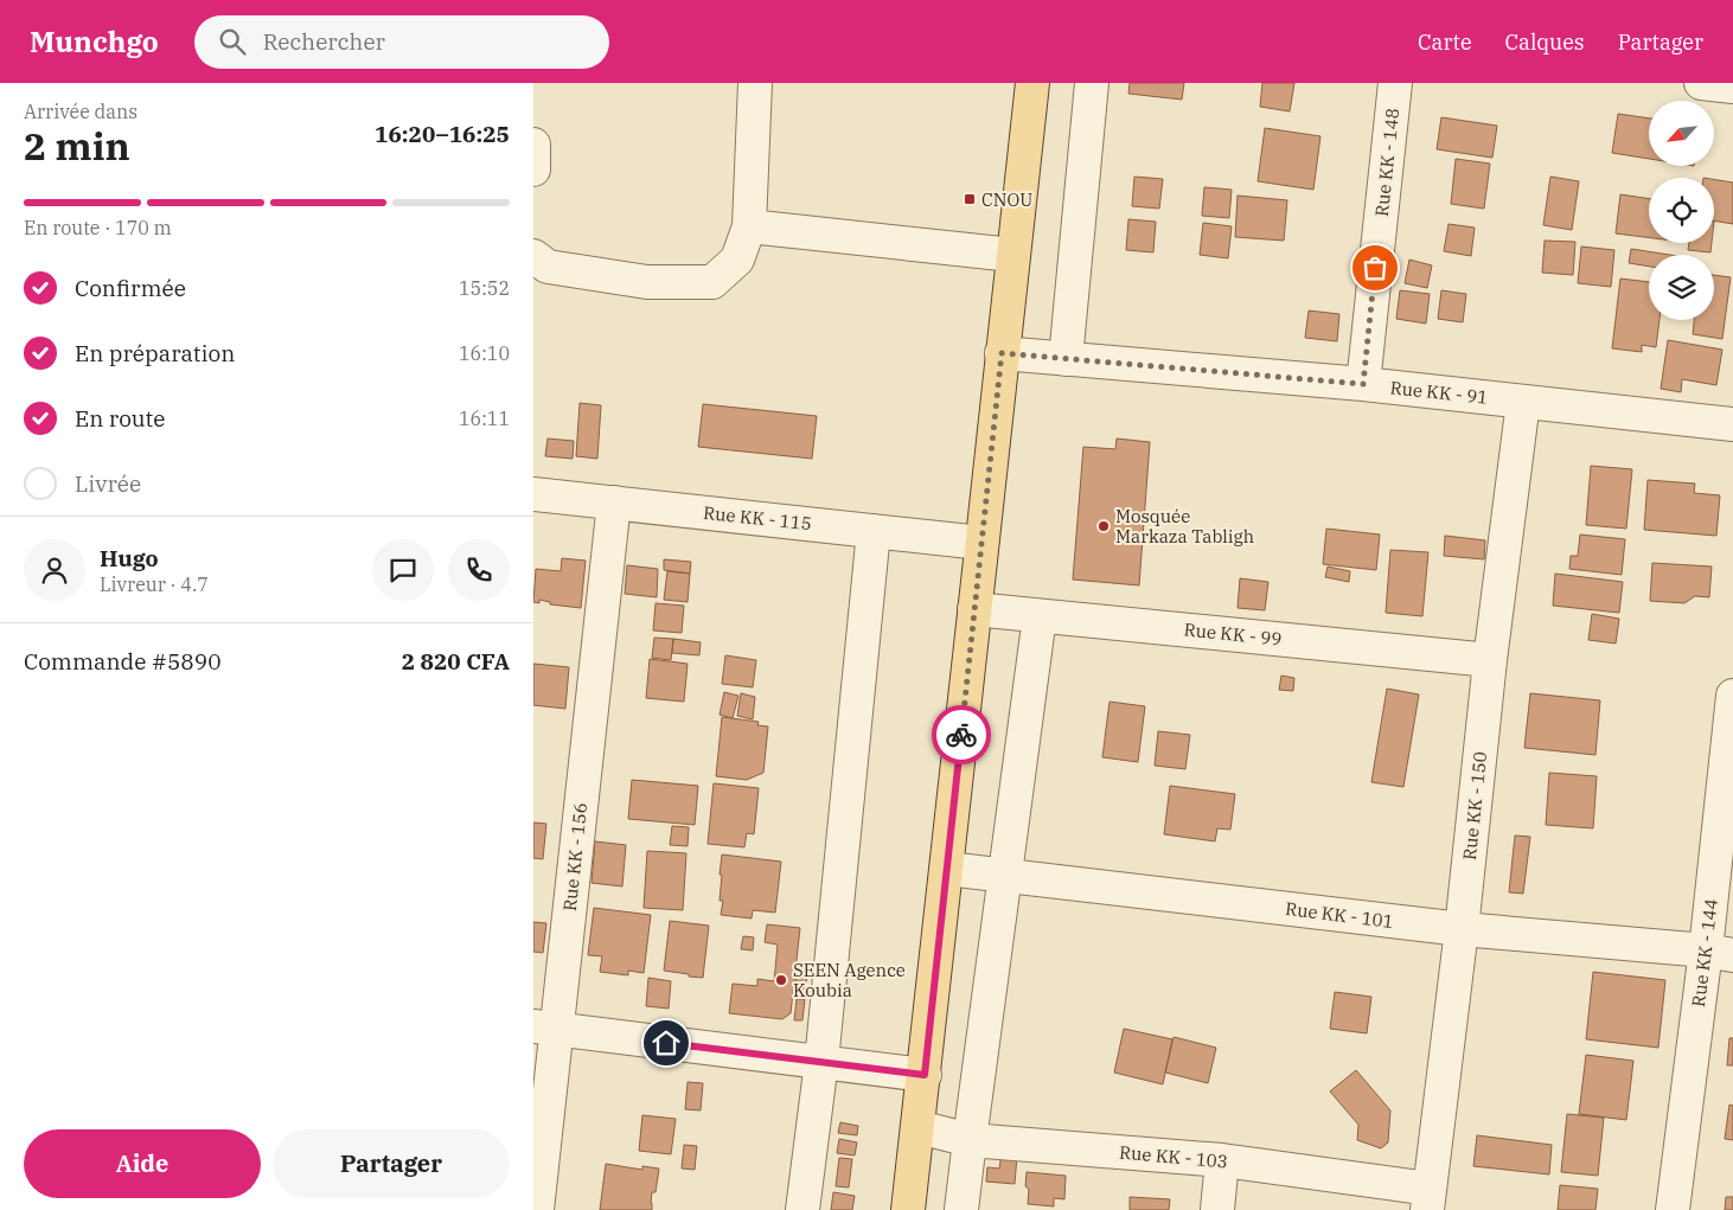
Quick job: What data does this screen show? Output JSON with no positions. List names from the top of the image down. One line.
{"streets":{"street":["Rue KK - 148","Rue KK - 91","Rue KK - 115","Rue KK - 99","Rue KK - 150","Rue KK - 156","Rue KK - 101","Rue KK - 144","Rue KK - 103"]},"crossings":[["Rue KK - 148","Rue KK - 91"],["Rue KK - 91","Rue KK - 150"],["Rue KK - 115","Rue KK - 156"],["Rue KK - 99","Rue KK - 150"],["Rue KK - 150","Rue KK - 101"],["Rue KK - 150","Rue KK - 103"],["Rue KK - 101","Rue KK - 144"]],"places":{"transit":["CNOU"],"other":["Mosquée Markaza Tabligh","SEEN Agence Koubia"]},"north":"bottom left","page":{"header":"Munchgo","search":"Rechercher","nav":["Carte","Calques","Partager"],"heading":["2 min","Arrivée dans","16:20–16:25"],"panel":["Hugo","Livreur · 4.7","Commande #5890","2 820 CFA"],"bar":"En route · 170 m","list":[["Confirmée","15:52"],["En préparation","16:10"],["En route","16:11"],"Livrée"],"buttons":["Aide","Partager"]}}
